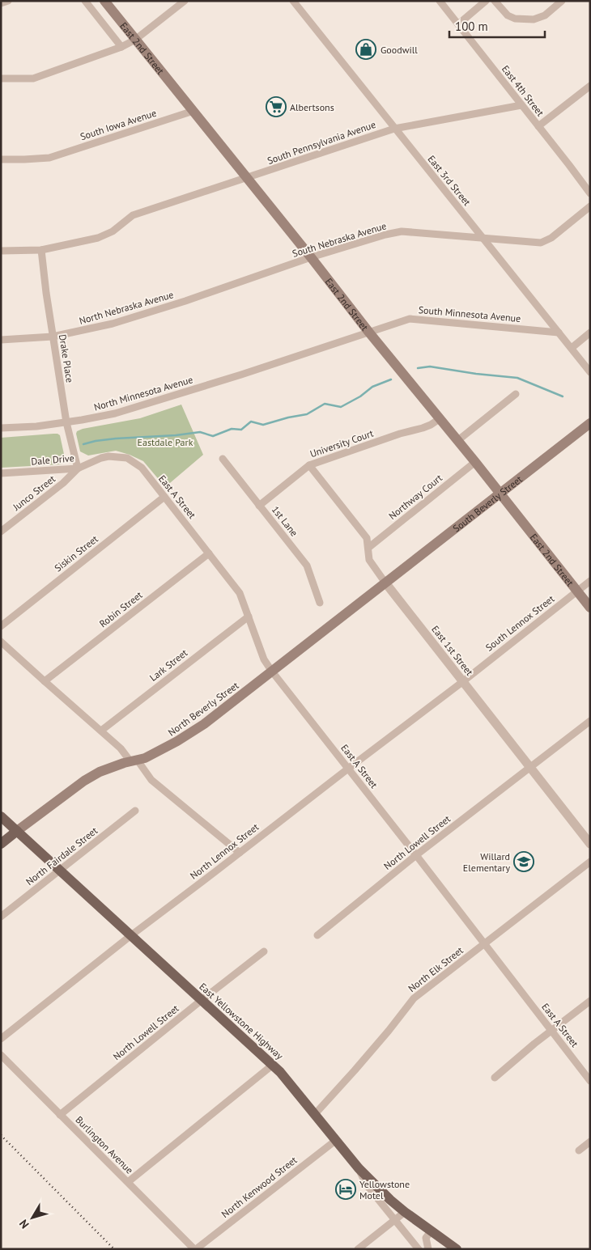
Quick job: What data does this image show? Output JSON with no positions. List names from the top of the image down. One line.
{"streets":{"main road":["East 2nd Street","South Beverly Street","North Beverly Street","East Yellowstone Highway"],"street":["East 4th Street","South Iowa Avenue","South Pennsylvania Avenue","East 3rd Street","South Nebraska Avenue","North Nebraska Avenue","South Minnesota Avenue","Drake Place","North Minnesota Avenue","University Court","Dale Drive","Junco Street","East A Street","Northway Court","1st Lane","Siskin Street","Robin Street","South Lennox Street","East 1st Street","Lark Street","North Lowell Street","North Lennox Street","North Fairdale Street","North Elk Street","Burlington Avenue","North Kenwood Street"]},"crossings":[["East 2nd Street","South Iowa Avenue"],["East 2nd Street","South Pennsylvania Avenue"],["East 2nd Street","South Nebraska Avenue"],["East 2nd Street","South Minnesota Avenue"],["East 2nd Street","University Court"],["East 2nd Street","Northway Court"],["East 2nd Street","South Beverly Street"],["East 2nd Street","South Lennox Street"],["East 4th Street","South Pennsylvania Avenue"],["South Pennsylvania Avenue","East 3rd Street"],["South Pennsylvania Avenue","Drake Place"],["East 3rd Street","South Nebraska Avenue"],["East 3rd Street","South Minnesota Avenue"],["South Nebraska Avenue","North Nebraska Avenue"],["North Nebraska Avenue","Drake Place"],["South Minnesota Avenue","North Minnesota Avenue"],["Drake Place","North Minnesota Avenue"],["Drake Place","Dale Drive"],["Drake Place","Junco Street"],["University Court","1st Lane"],["University Court","East 1st Street"],["Dale Drive","Junco Street"],["Dale Drive","East A Street"],["East A Street","Siskin Street"],["East A Street","Robin Street"],["East A Street","Lark Street"],["East A Street","North Beverly Street"],["East A Street","North Lowell Street"],["East A Street","North Lennox Street"],["East A Street","North Elk Street"],["Northway Court","East 1st Street"],["South Beverly Street","East 1st Street"],["South Beverly Street","North Beverly Street"],["South Lennox Street","East 1st Street"],["South Lennox Street","North Lennox Street"],["East 1st Street","North Beverly Street"],["East 1st Street","North Lowell Street"],["East 1st Street","North Lennox Street"],["North Beverly Street","East Yellowstone Highway"],["North Lowell Street","East Yellowstone Highway"],["North Lowell Street","Burlington Avenue"],["North Lennox Street","East Yellowstone Highway"],["North Fairdale Street","East Yellowstone Highway"],["North Elk Street","East Yellowstone Highway"],["East Yellowstone Highway","North Kenwood Street"],["Burlington Avenue","North Kenwood Street"]],"parks":["Eastdale Park"],"places":{"shop":["Goodwill"],"supermarket":["Albertsons"],"school or university":["Willard Elementary"],"hotel":["Yellowstone Motel"]},"scale_bar":"100 m","north":"bottom left"}
